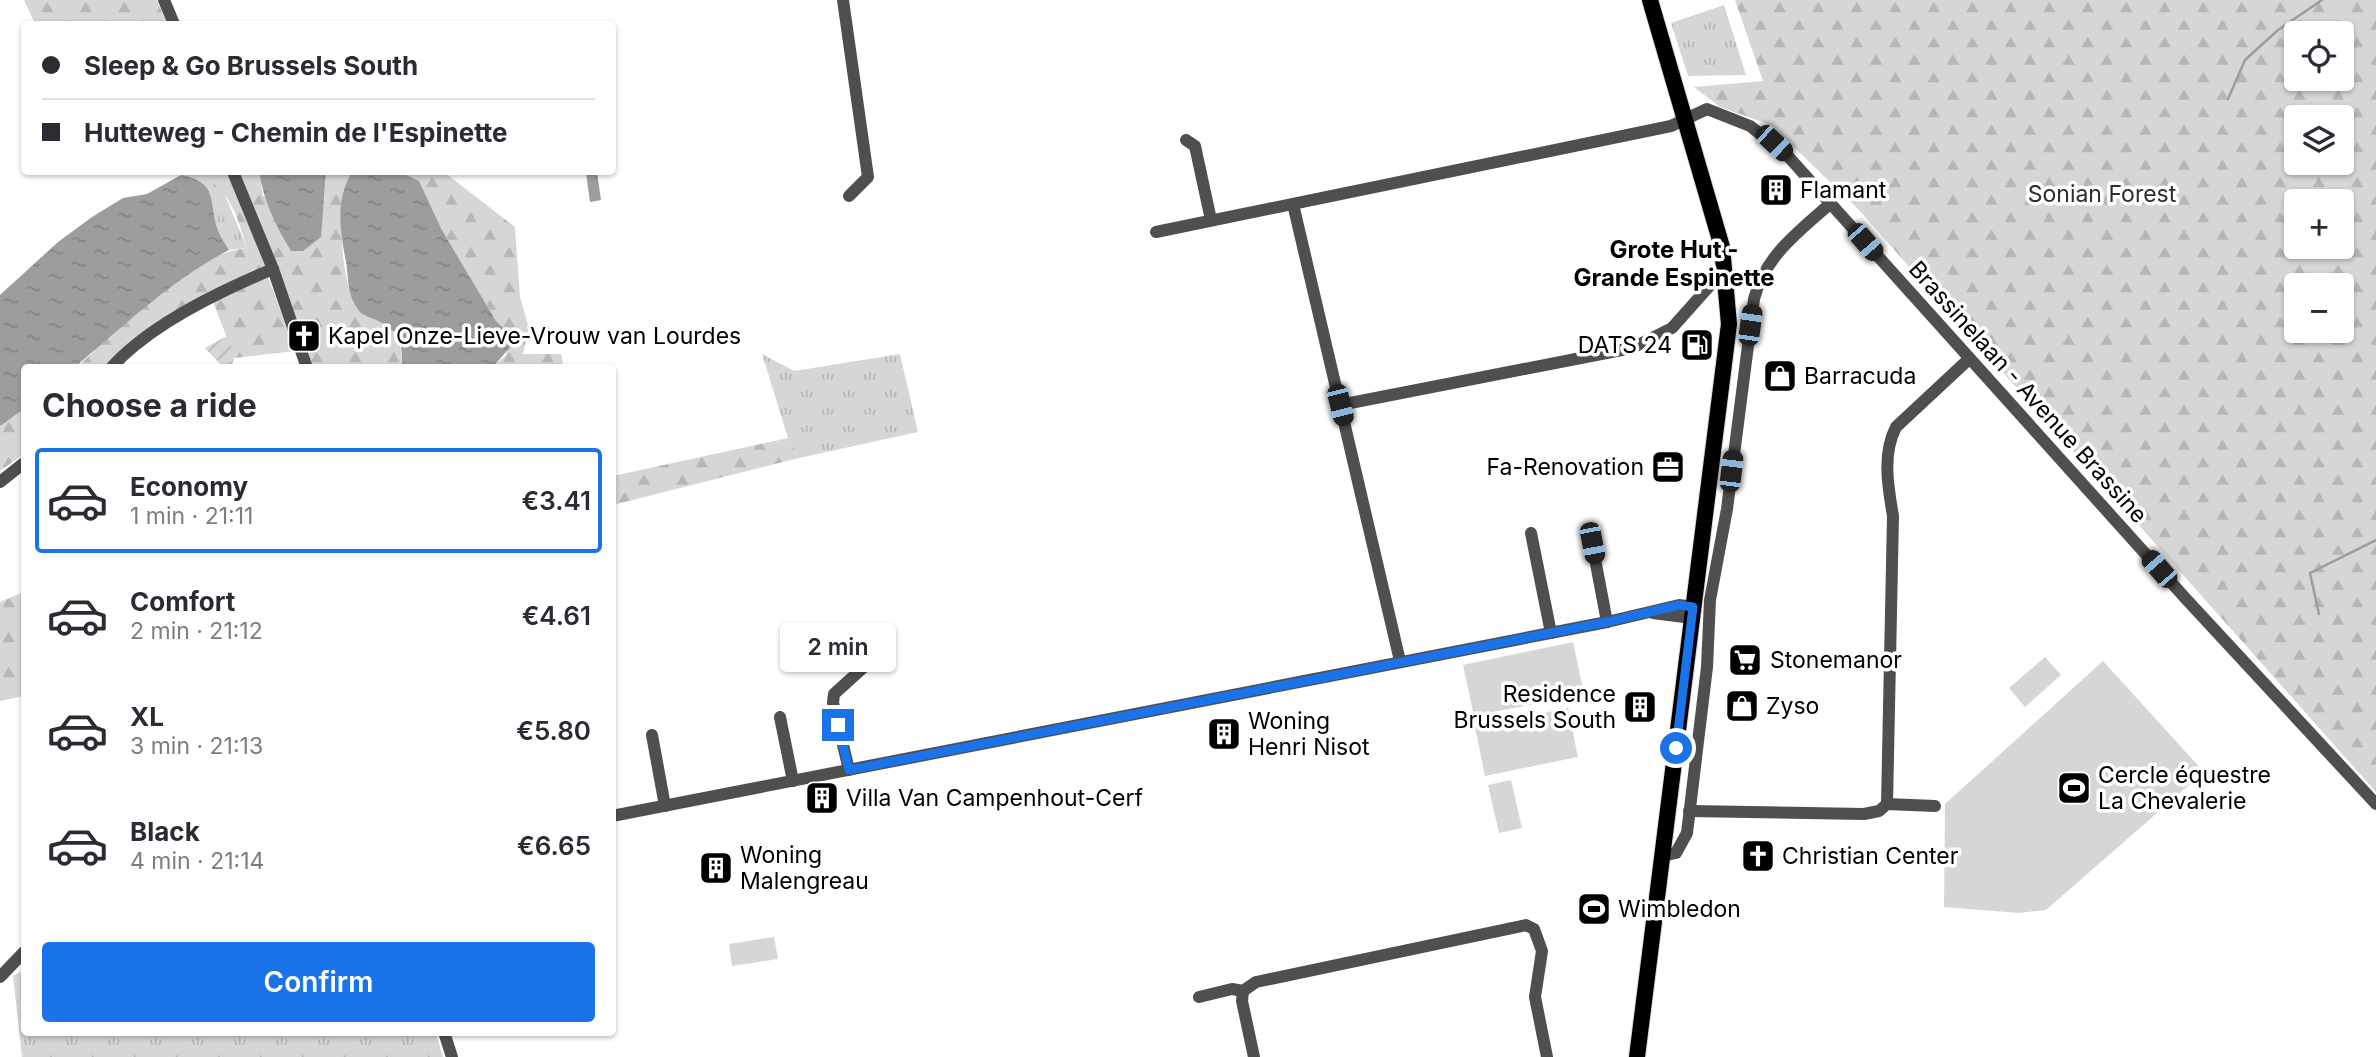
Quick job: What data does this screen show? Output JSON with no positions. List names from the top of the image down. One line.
{"streets":{"street":["Brassinelaan - Avenue Brassine"]},"districts":["Grote Hut - Grande Espinette"],"parks":["Sonian Forest"],"places":{"building":["Flamant","Residence Brussels South","Woning Henri Nisot","Villa Van Campenhout-Cerf","Woning Malengreau"],"church":["Kapel Onze-Lieve-Vrouw van Lourdes","Christian Center"],"fuel station":["DATS 24"],"shop":["Barracuda","Zyso"],"office":["Fa-Renovation"],"supermarket":["Stonemanor"],"sports":["Cercle équestre La Chevalerie","Wimbledon"]},"page":{"map_buttons":["+","−"],"banner":["Sleep & Go Brussels South","Hutteweg - Chemin de l'Espinette"],"heading":"Choose a ride","list":[{"name":"Economy","note":"1 min · 21:11","value":"€3.41"},{"name":"Comfort","note":"2 min · 21:12","value":"€4.61"},{"name":"XL","note":"3 min · 21:13","value":"€5.80"},{"name":"Black","note":"4 min · 21:14","value":"€6.65"}],"bubble":"2 min","buttons":"Confirm"}}
